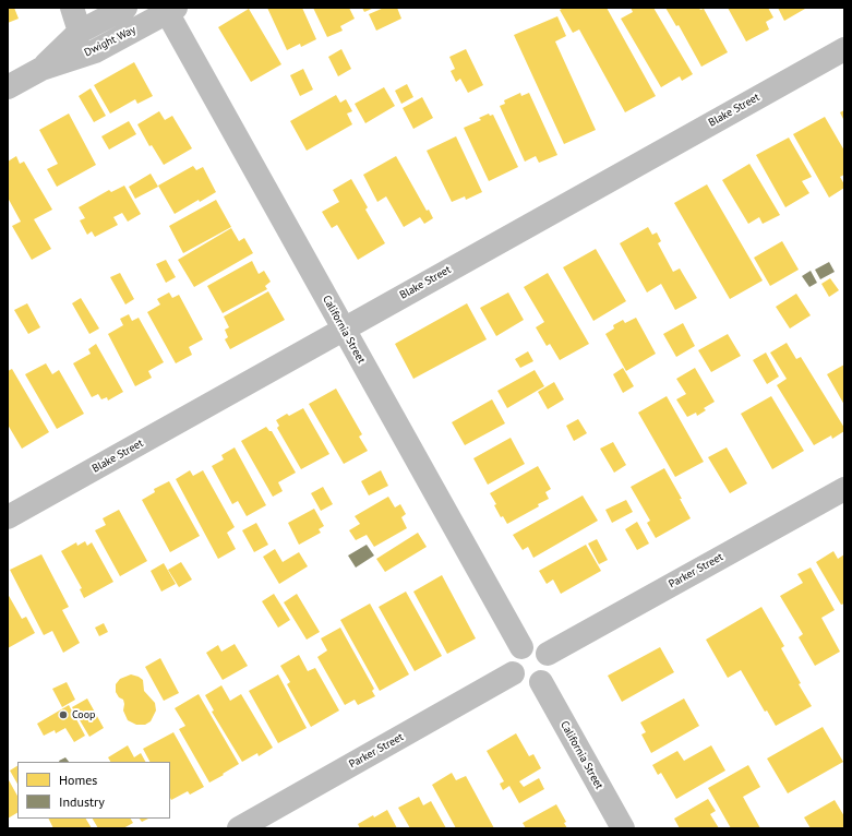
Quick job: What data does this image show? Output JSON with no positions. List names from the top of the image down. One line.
{"streets":{"street":["Dwight Way","Blake Street","California Street","Parker Street"]},"crossings":[["Dwight Way","California Street"],["Blake Street","California Street"],["California Street","Parker Street"]],"places":["Coop"],"legend":["Homes","Industry"]}
